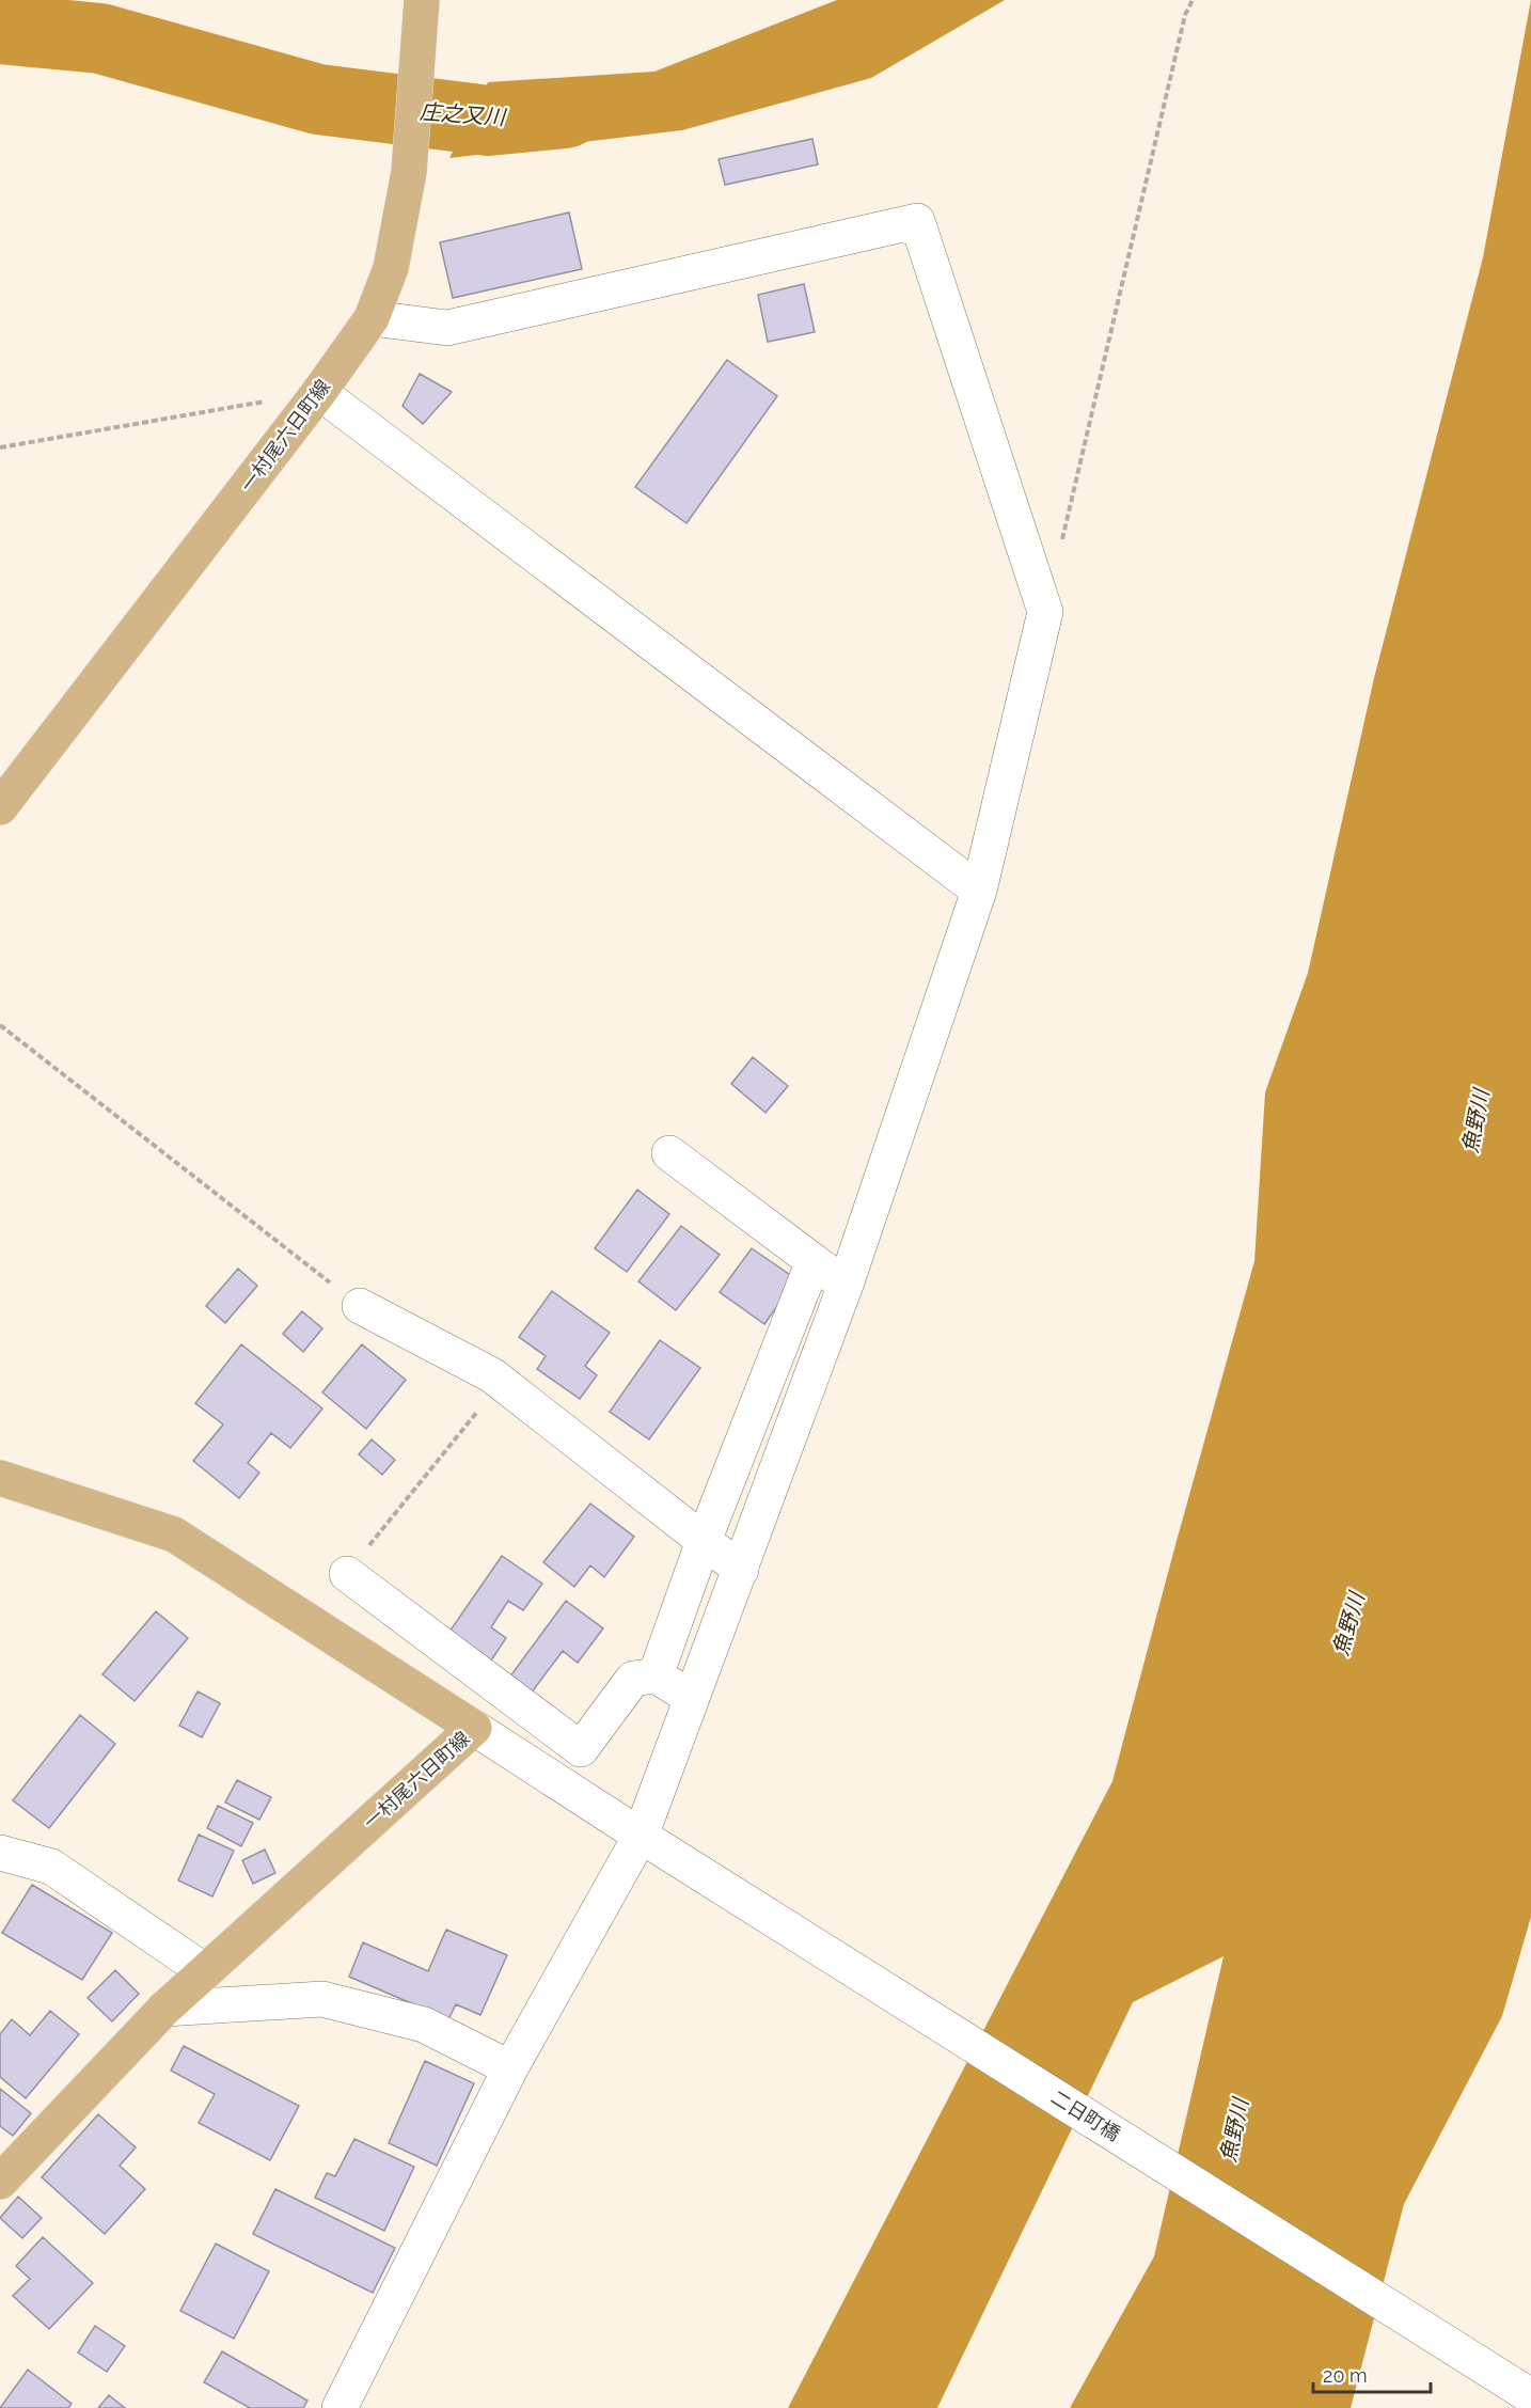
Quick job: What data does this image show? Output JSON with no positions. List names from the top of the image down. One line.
{"streets":{"main road":["一村尾六日町線"],"street":["二日町橋"]},"crossings":[["一村尾六日町線","二日町橋"]],"water":["庄之又川","魚野川"],"scale_bar":"20 m"}
